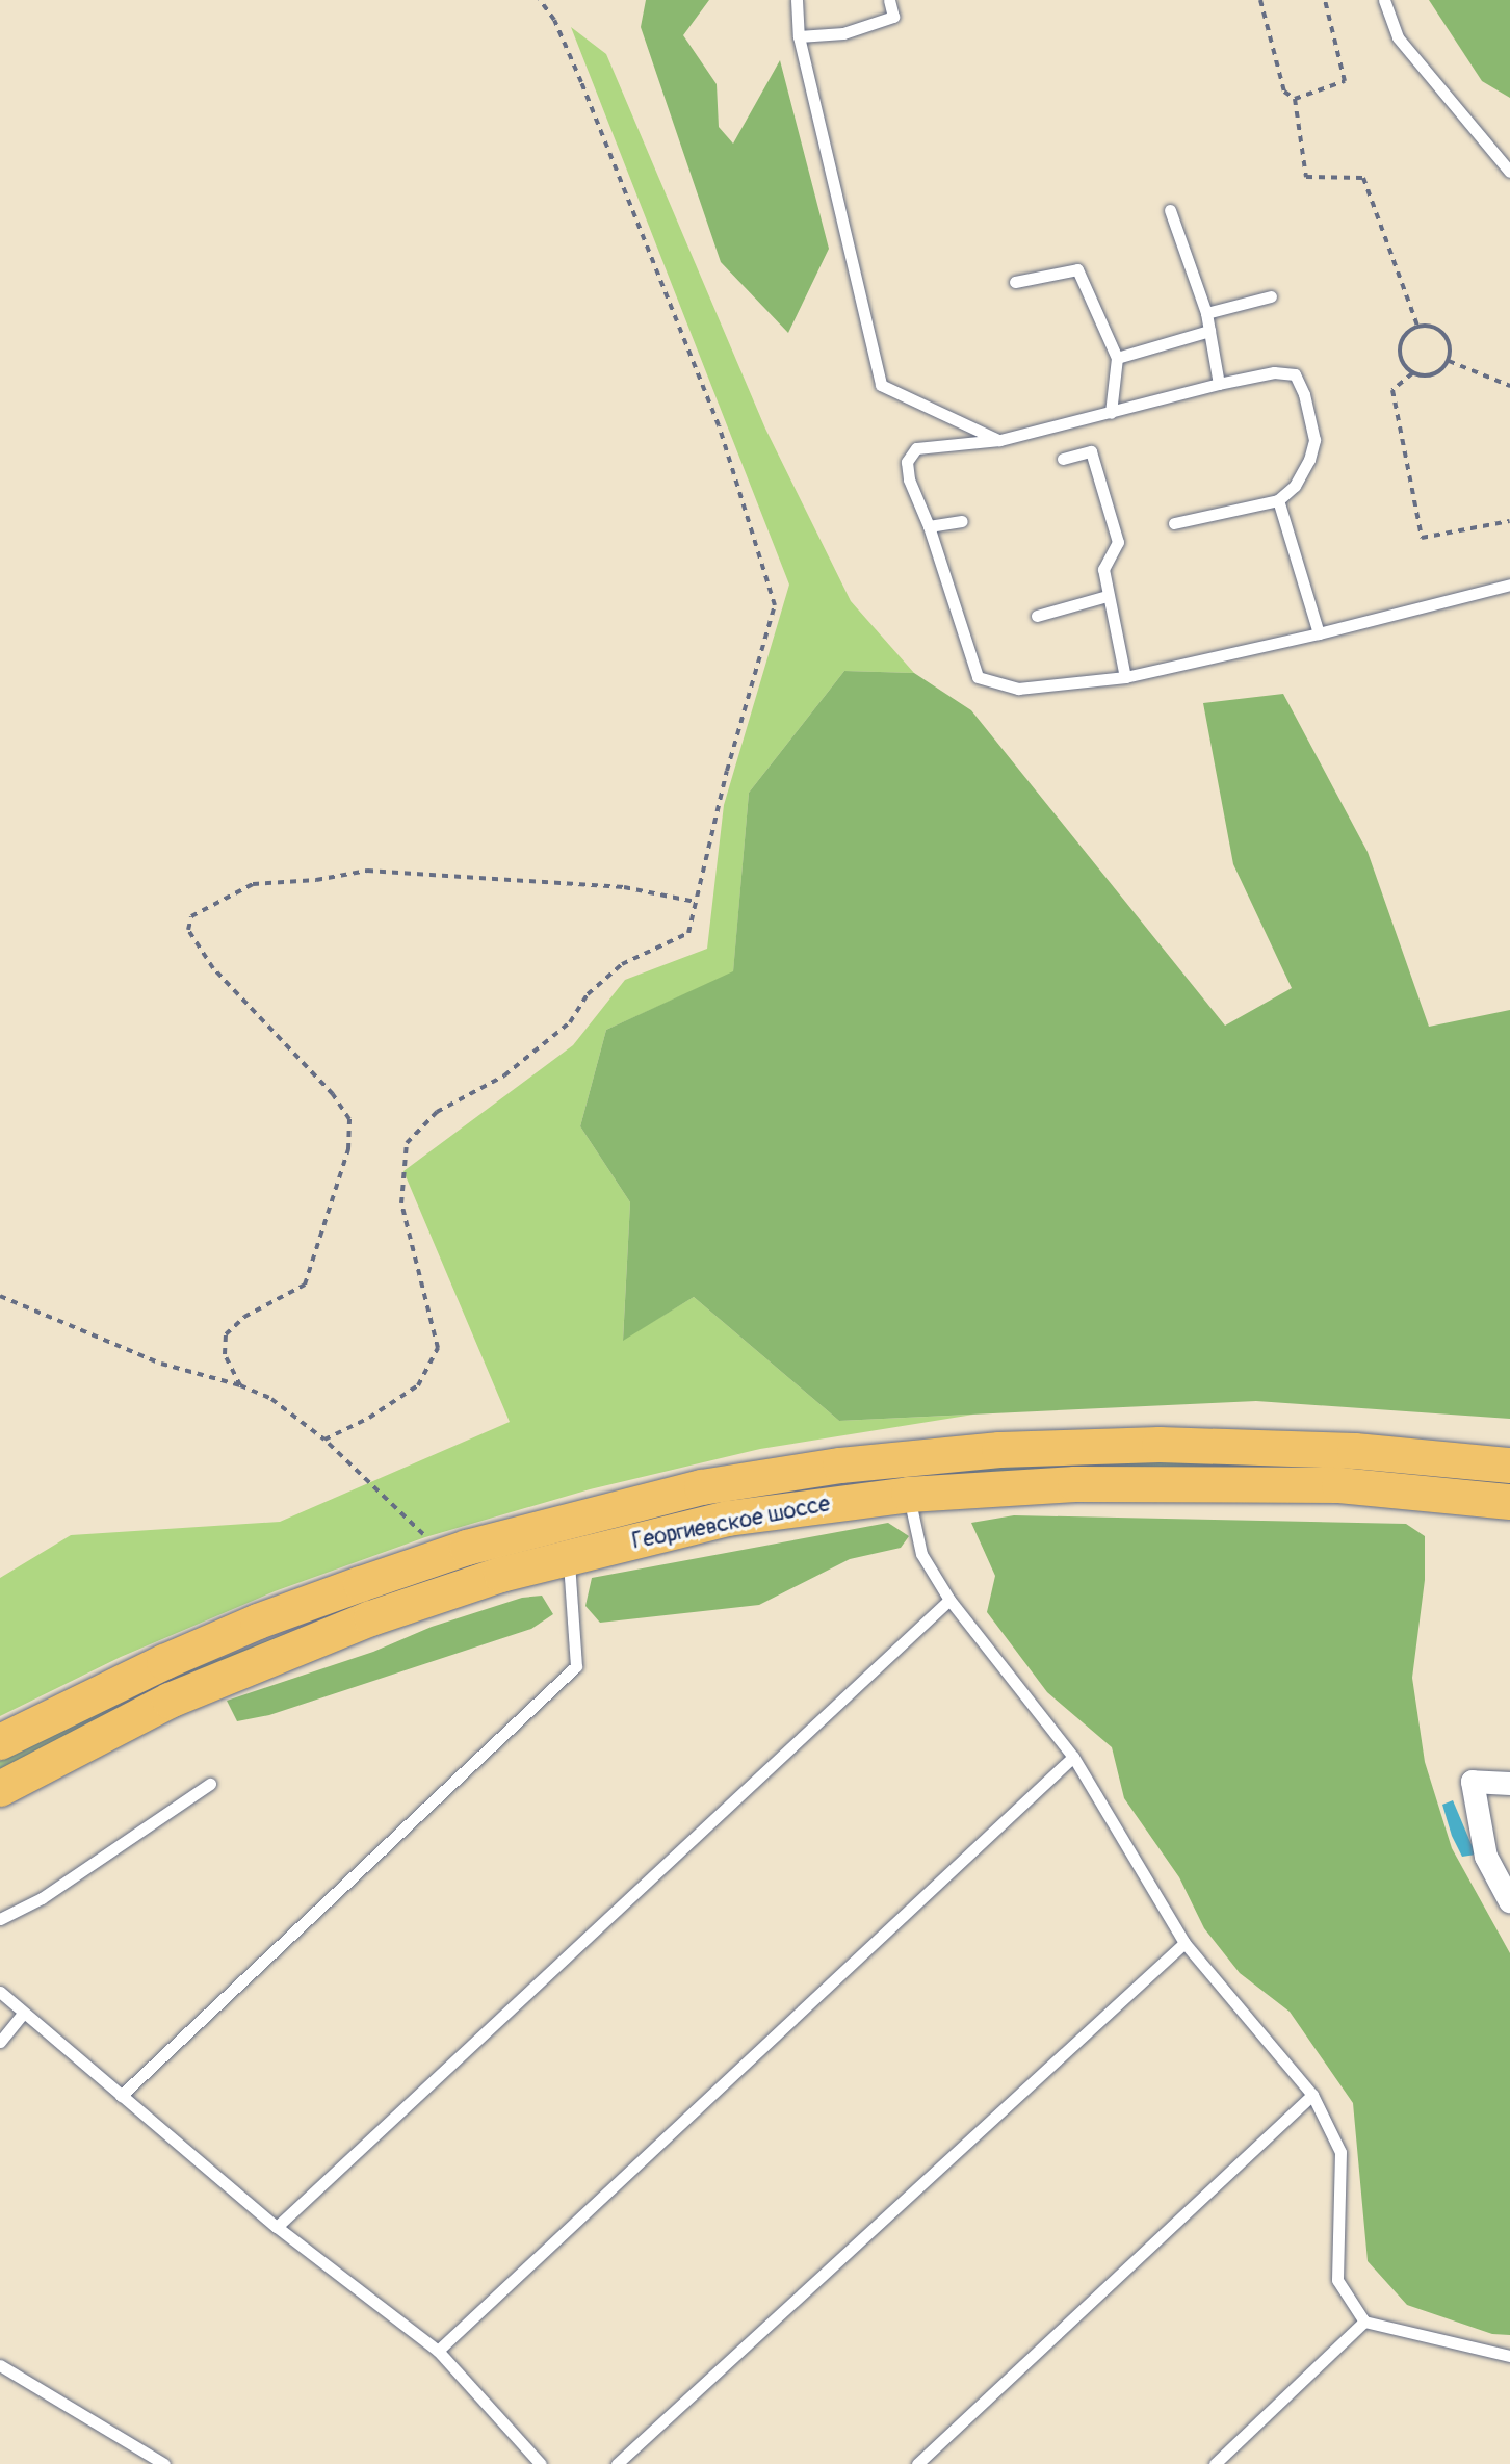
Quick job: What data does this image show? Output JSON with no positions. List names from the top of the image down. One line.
{"streets":{"main road":["Георгиевское шоссе"]}}
